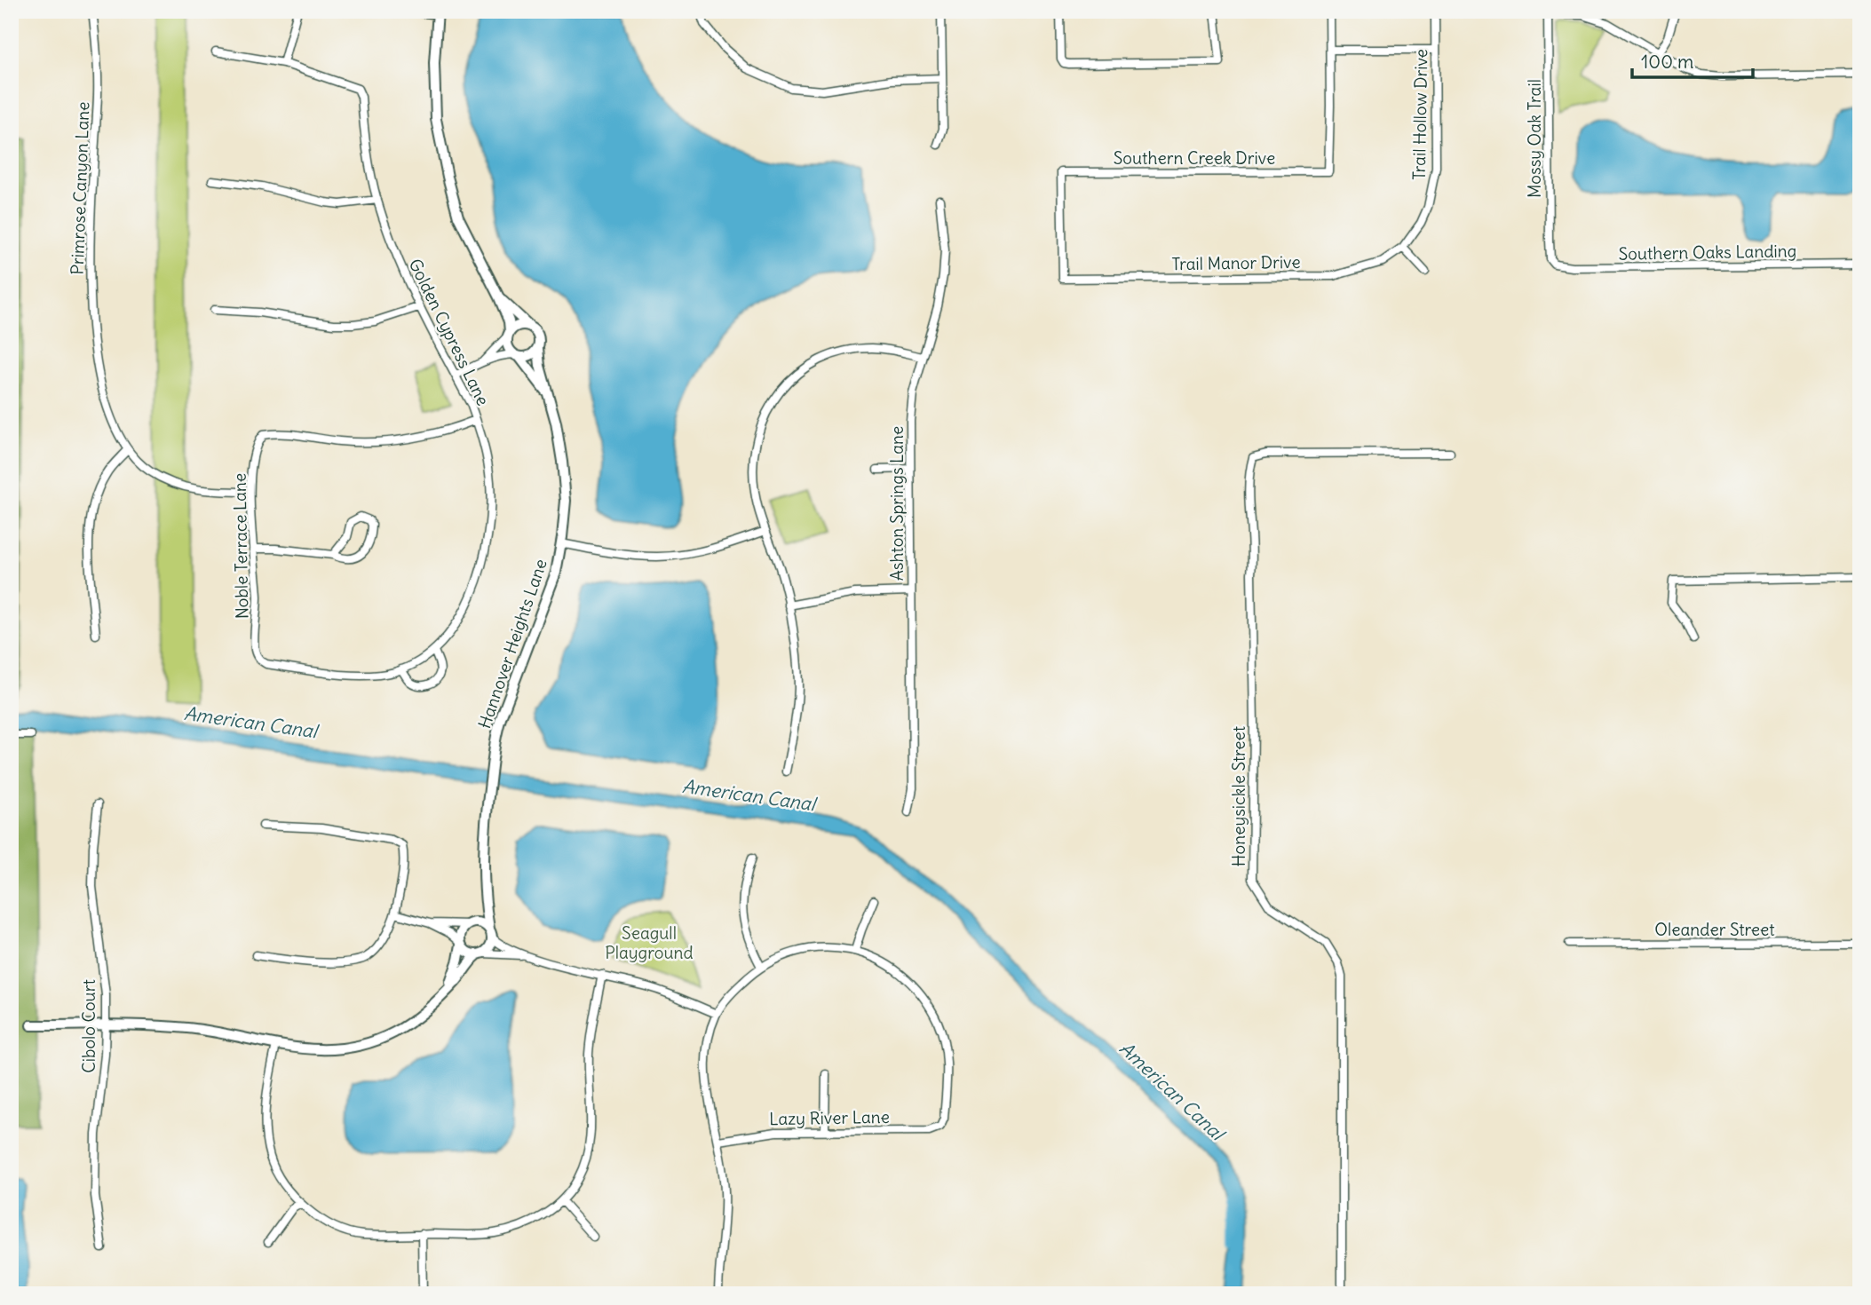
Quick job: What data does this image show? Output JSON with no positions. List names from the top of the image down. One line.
{"streets":{"street":["Trail Hollow Drive","Mossy Oak Trail","Southern Creek Drive","Primrose Canyon Lane","Southern Oaks Landing","Trail Manor Drive","Golden Cypress Lane","Ashton Springs Lane","Noble Terrace Lane","Hannover Heights Lane","Honeysickle Street","Oleander Street","Cibolo Court","Lazy River Lane"]},"crossings":[["Trail Hollow Drive","Trail Manor Drive"],["Mossy Oak Trail","Southern Oaks Landing"],["Southern Creek Drive","Trail Manor Drive"],["Primrose Canyon Lane","Noble Terrace Lane"],["Golden Cypress Lane","Noble Terrace Lane"]],"water":["American Canal"],"parks":["Seagull Playground"],"scale_bar":"100 m"}
